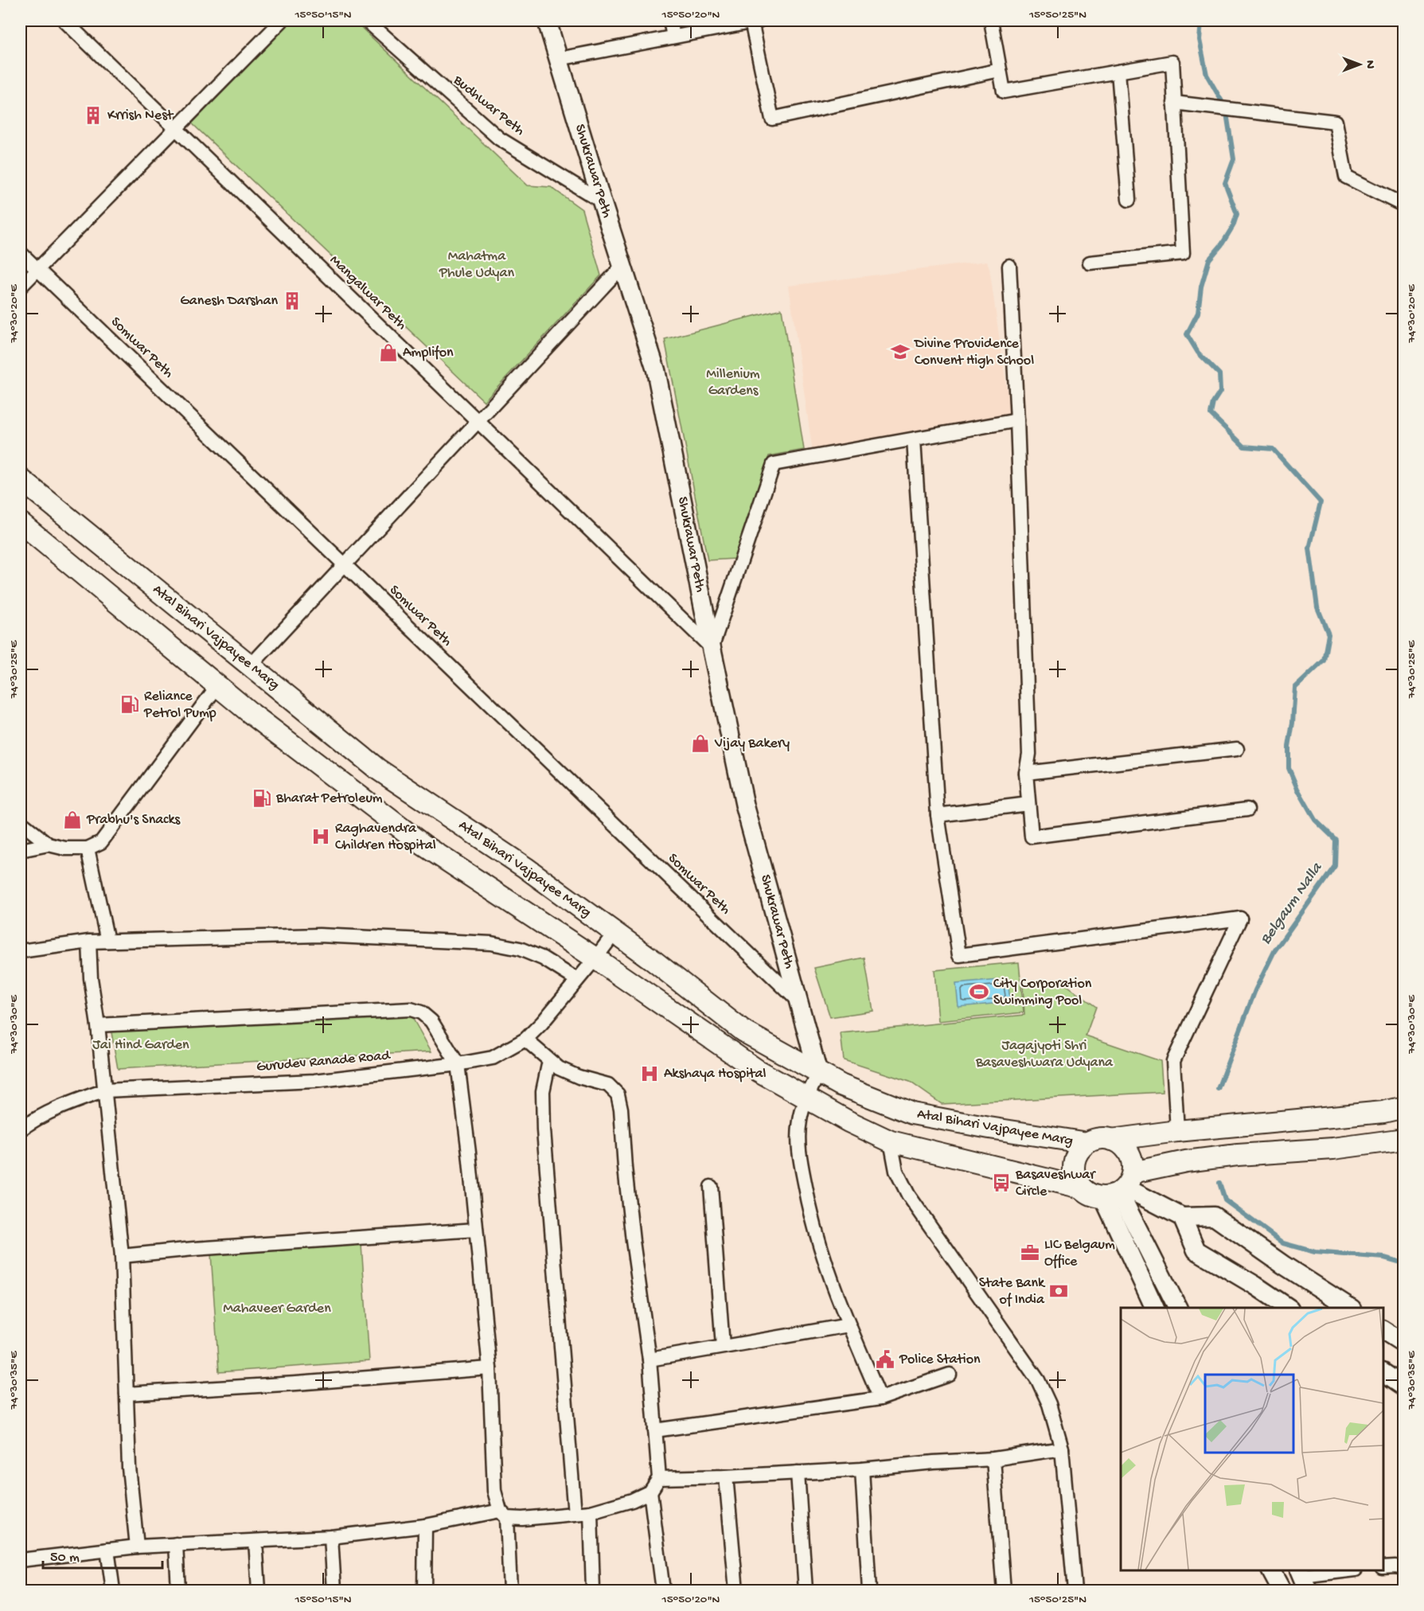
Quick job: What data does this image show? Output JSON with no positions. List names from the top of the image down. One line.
{"streets":{"main road":["Atal Bihari Vajpayee Marg"],"street":["Budhwar Peth","Shukrawar Peth","Mangalwar Peth","Somwar Peth","Gurudev Ranade Road"]},"crossings":[["Budhwar Peth","Shukrawar Peth"],["Shukrawar Peth","Mangalwar Peth"],["Shukrawar Peth","Somwar Peth"],["Shukrawar Peth","Atal Bihari Vajpayee Marg"],["Atal Bihari Vajpayee Marg","Gurudev Ranade Road"]],"water":["Belgaum Nalla"],"parks":["Mahatma Phule Udyan","Millenium Gardens","Jai Hind Garden","Jagajyoti Shri Basaveshwara Udyana","Mahaveer Garden"],"places":{"building":["Krrish Nest","Ganesh Darshan"],"school or university":["Divine Providence Convent High School"],"shop":["Amplifon","Vijay Bakery","Prabhu's Snacks"],"fuel station":["Reliance Petrol Pump","Bharat Petroleum"],"hospital":["Raghavendra Children Hospital","Akshaya Hospital"],"sports":["City Corporation Swimming Pool"],"bus stop":["Basaveshwar Circle"],"office":["LIC Belgaum Office"],"bank":["State Bank of India"],"public building":["Police Station"]},"scale_bar":"50 m","north":"right","coordinates":["15°50'15\"N","15°50'20\"N","15°50'25\"N","74°30'20\"E","74°30'25\"E","74°30'30\"E","74°30'35\"E"]}
